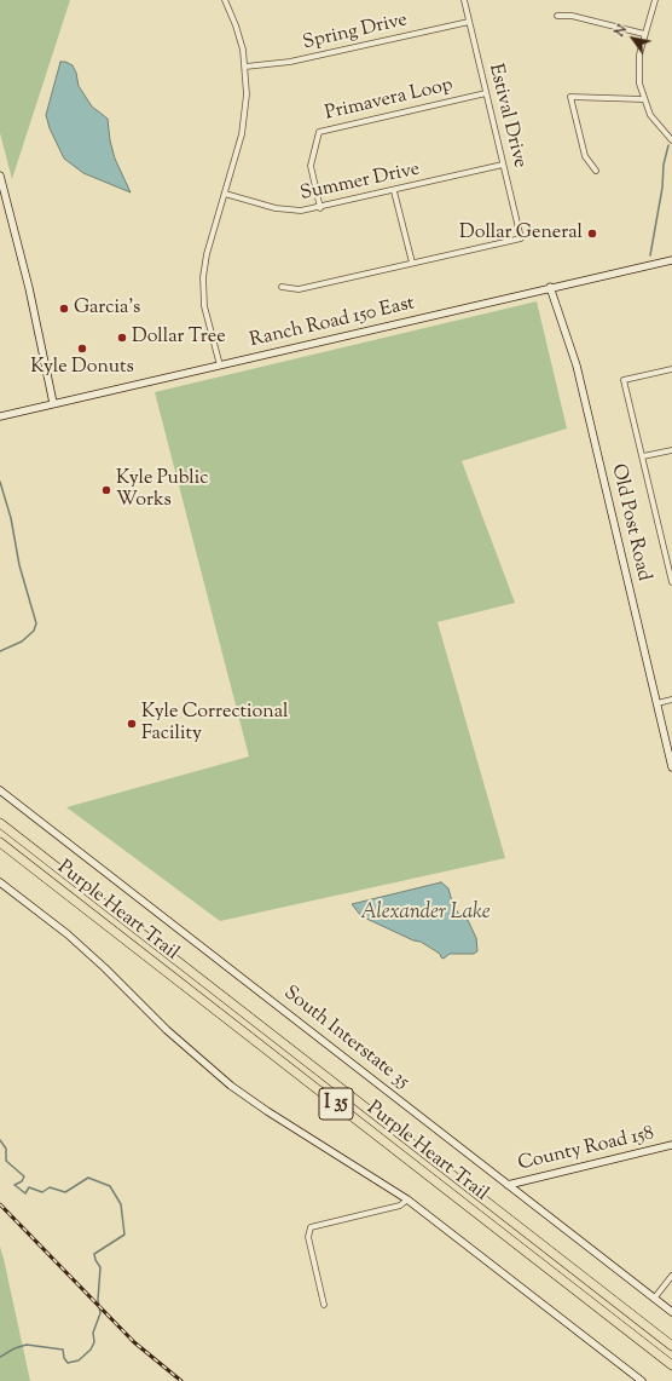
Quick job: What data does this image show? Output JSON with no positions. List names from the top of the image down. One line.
{"streets":{"highway":["Purple Heart Trail","I 35"],"main road":["Ranch Road 150 East","Old Post Road","South Interstate 35","County Road 158"],"street":["Spring Drive","Primavera Loop","Estival Drive","Summer Drive"]},"crossings":[["Spring Drive","Estival Drive"],["Primavera Loop","Estival Drive"],["Primavera Loop","Summer Drive"],["Estival Drive","Summer Drive"],["Ranch Road 150 East","Old Post Road"],["South Interstate 35","County Road 158"]],"water":["Alexander Lake"],"places":["Dollar General","Garcia's","Dollar Tree","Kyle Donuts","Kyle Public Works","Kyle Correctional Facility"],"north":"top left"}
